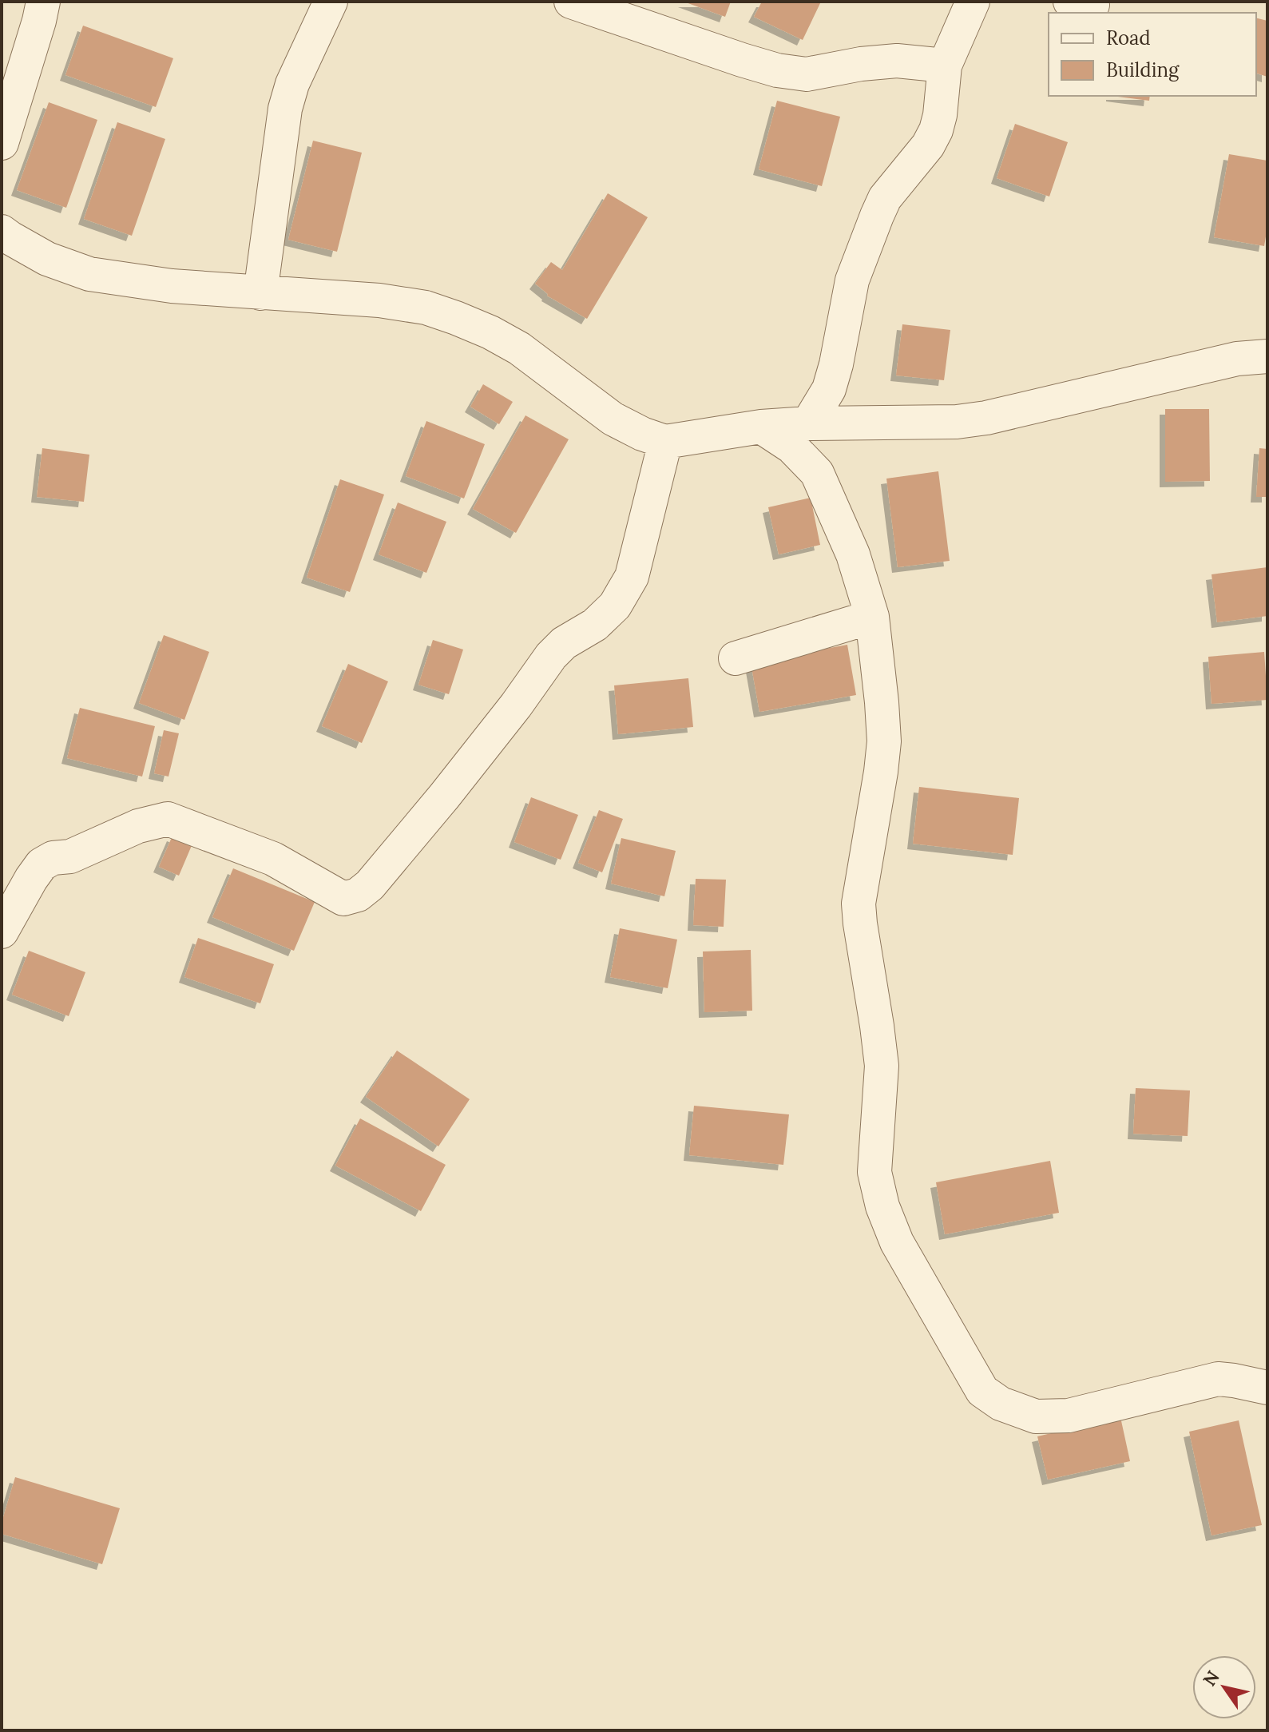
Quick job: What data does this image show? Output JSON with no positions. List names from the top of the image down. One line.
{"legend":["Road","Building"],"north":"top left"}
